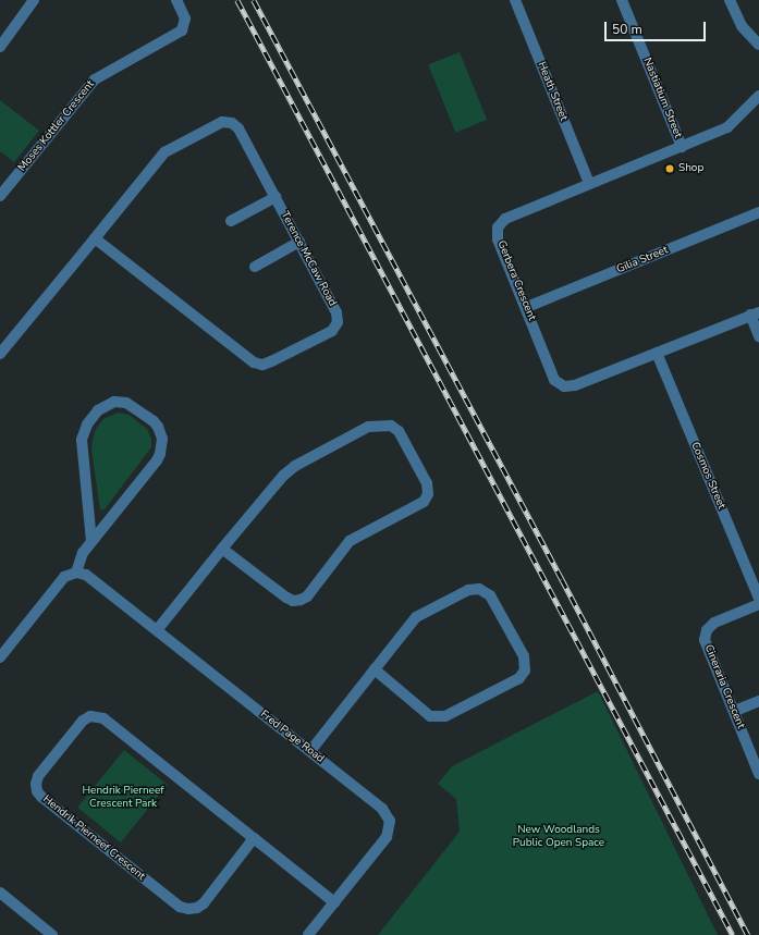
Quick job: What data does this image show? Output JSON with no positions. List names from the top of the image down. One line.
{"streets":{"street":["Heath Street","Nastiatium Street","Moses Kottler Crescent","Terence McCaw Road","Gilia Street","Gerbera Crescent","Cosmos Street","Cineraria Crescent","Fred Page Road","Hendrik Pierneef Crescent"]},"crossings":[["Heath Street","Gerbera Crescent"],["Nastiatium Street","Gerbera Crescent"],["Gilia Street","Gerbera Crescent"],["Gerbera Crescent","Cosmos Street"],["Fred Page Road","Hendrik Pierneef Crescent"]],"parks":["Hendrik Pierneef Crescent Park","New Woodlands Public Open Space"],"places":["Shop"],"scale_bar":"50 m"}
